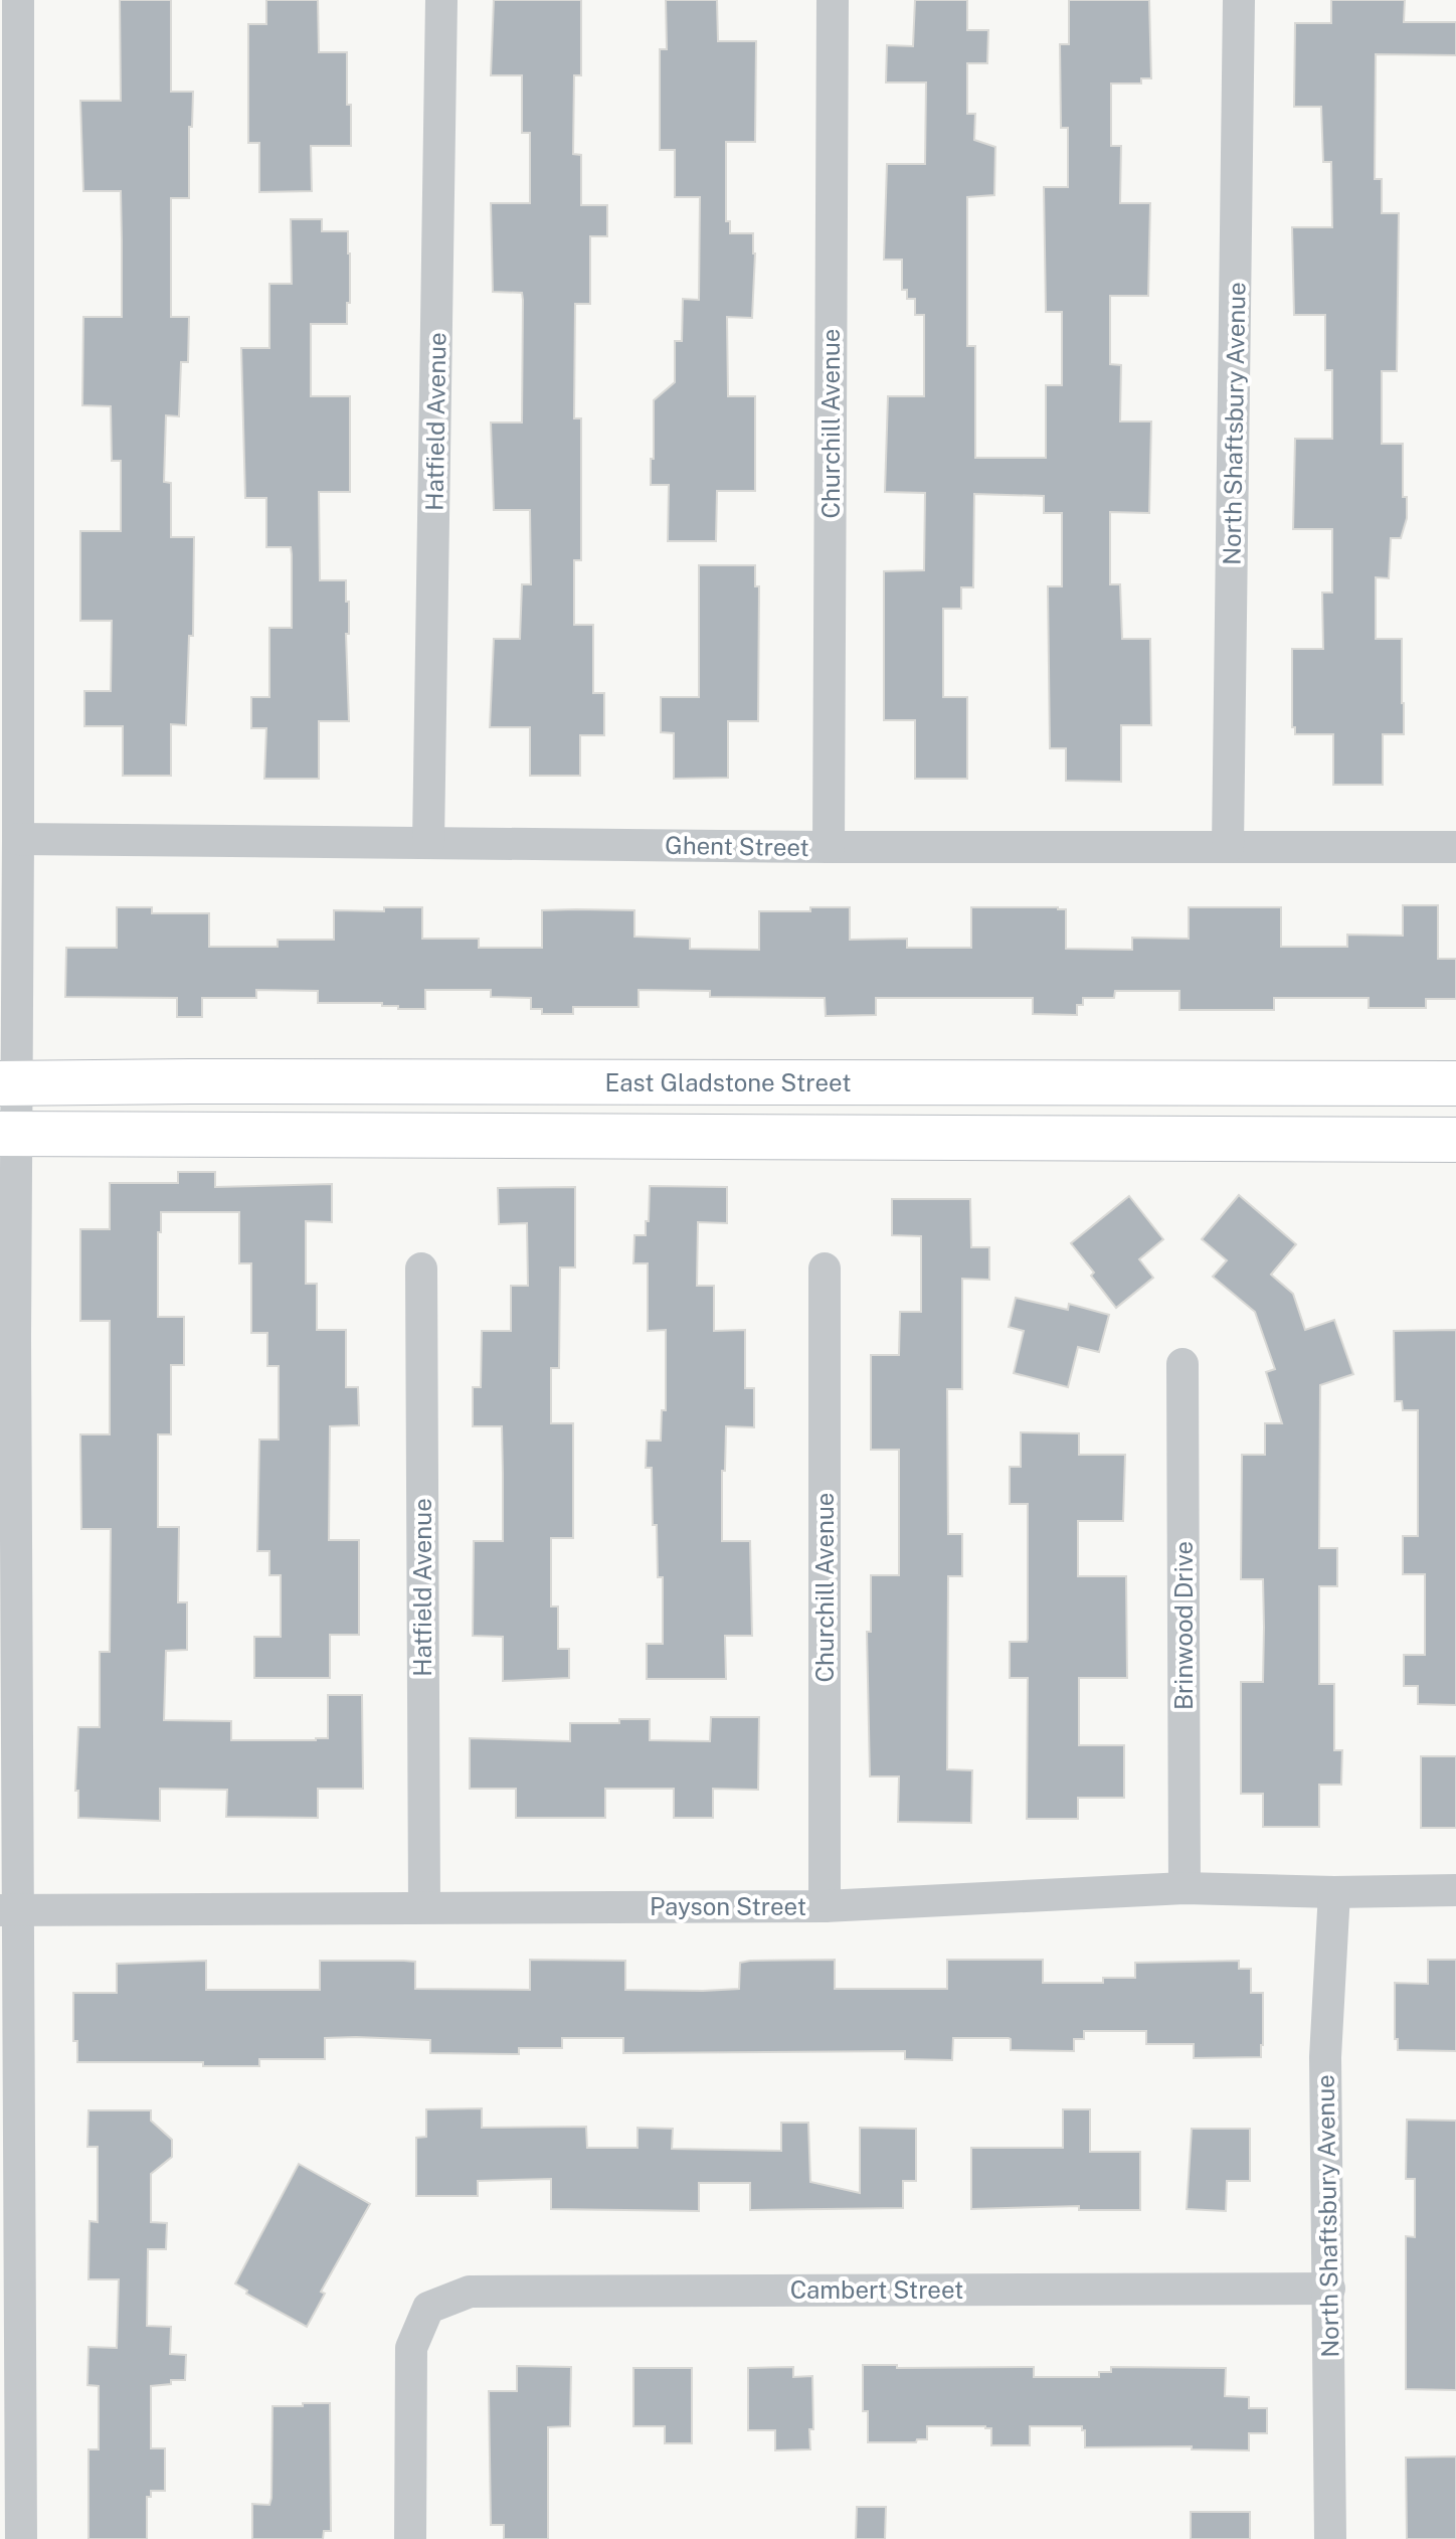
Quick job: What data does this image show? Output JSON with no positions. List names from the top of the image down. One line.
{"streets":{"street":["Hatfield Avenue","Churchill Avenue","North Shaftsbury Avenue","Ghent Street","East Gladstone Street","Brinwood Drive","Payson Street","Cambert Street"]},"crossings":[["Hatfield Avenue","Ghent Street"],["Hatfield Avenue","Payson Street"],["Churchill Avenue","Ghent Street"],["Churchill Avenue","Payson Street"],["North Shaftsbury Avenue","Ghent Street"],["North Shaftsbury Avenue","Payson Street"],["North Shaftsbury Avenue","Cambert Street"],["Brinwood Drive","Payson Street"]]}
